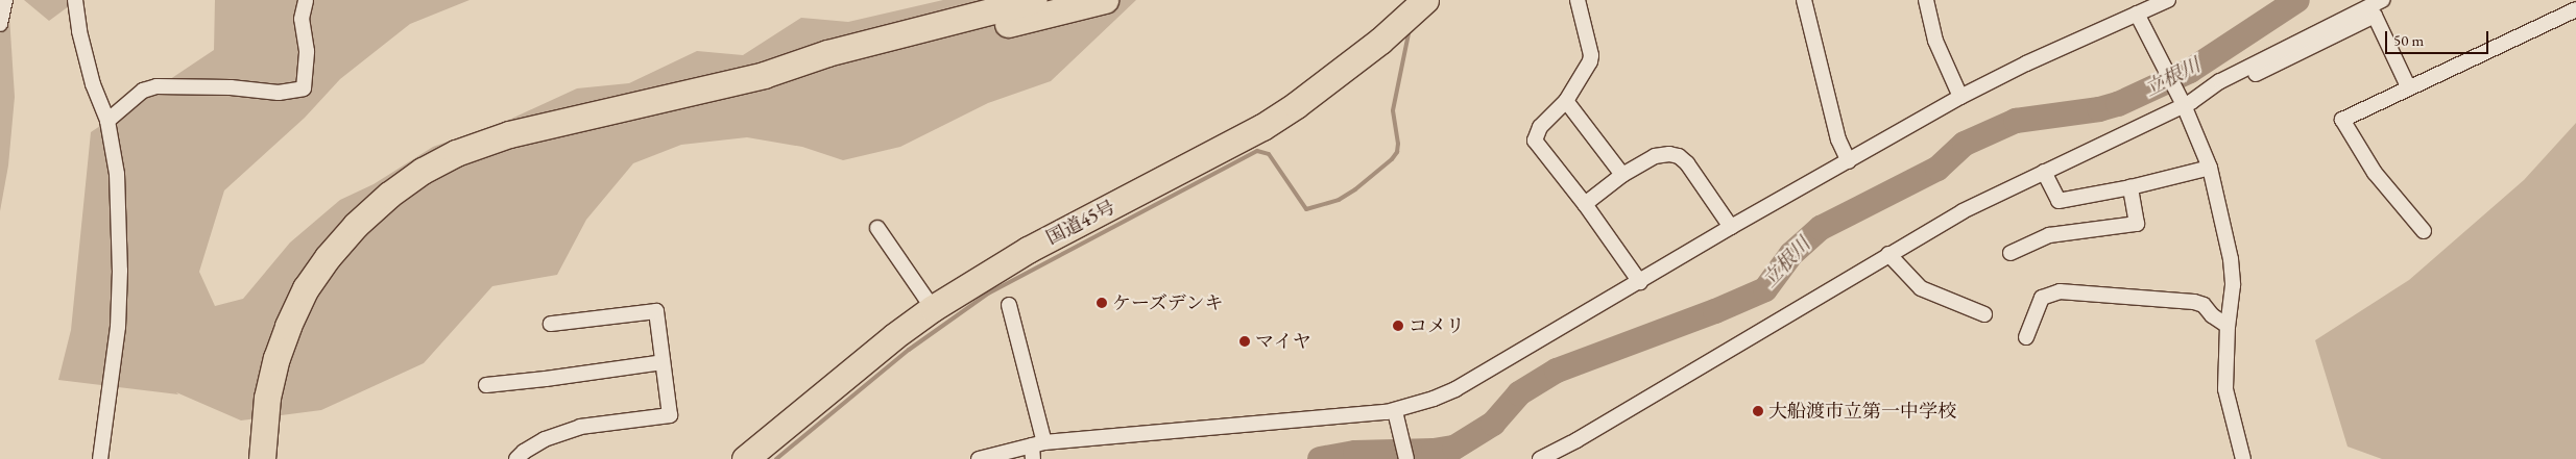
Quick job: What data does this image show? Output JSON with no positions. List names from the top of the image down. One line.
{"streets":{"highway":["国道45号"]},"water":["立根川"],"places":["ケーズデンキ","コメリ","マイヤ","大船渡市立第一中学校"],"scale_bar":"50 m"}
